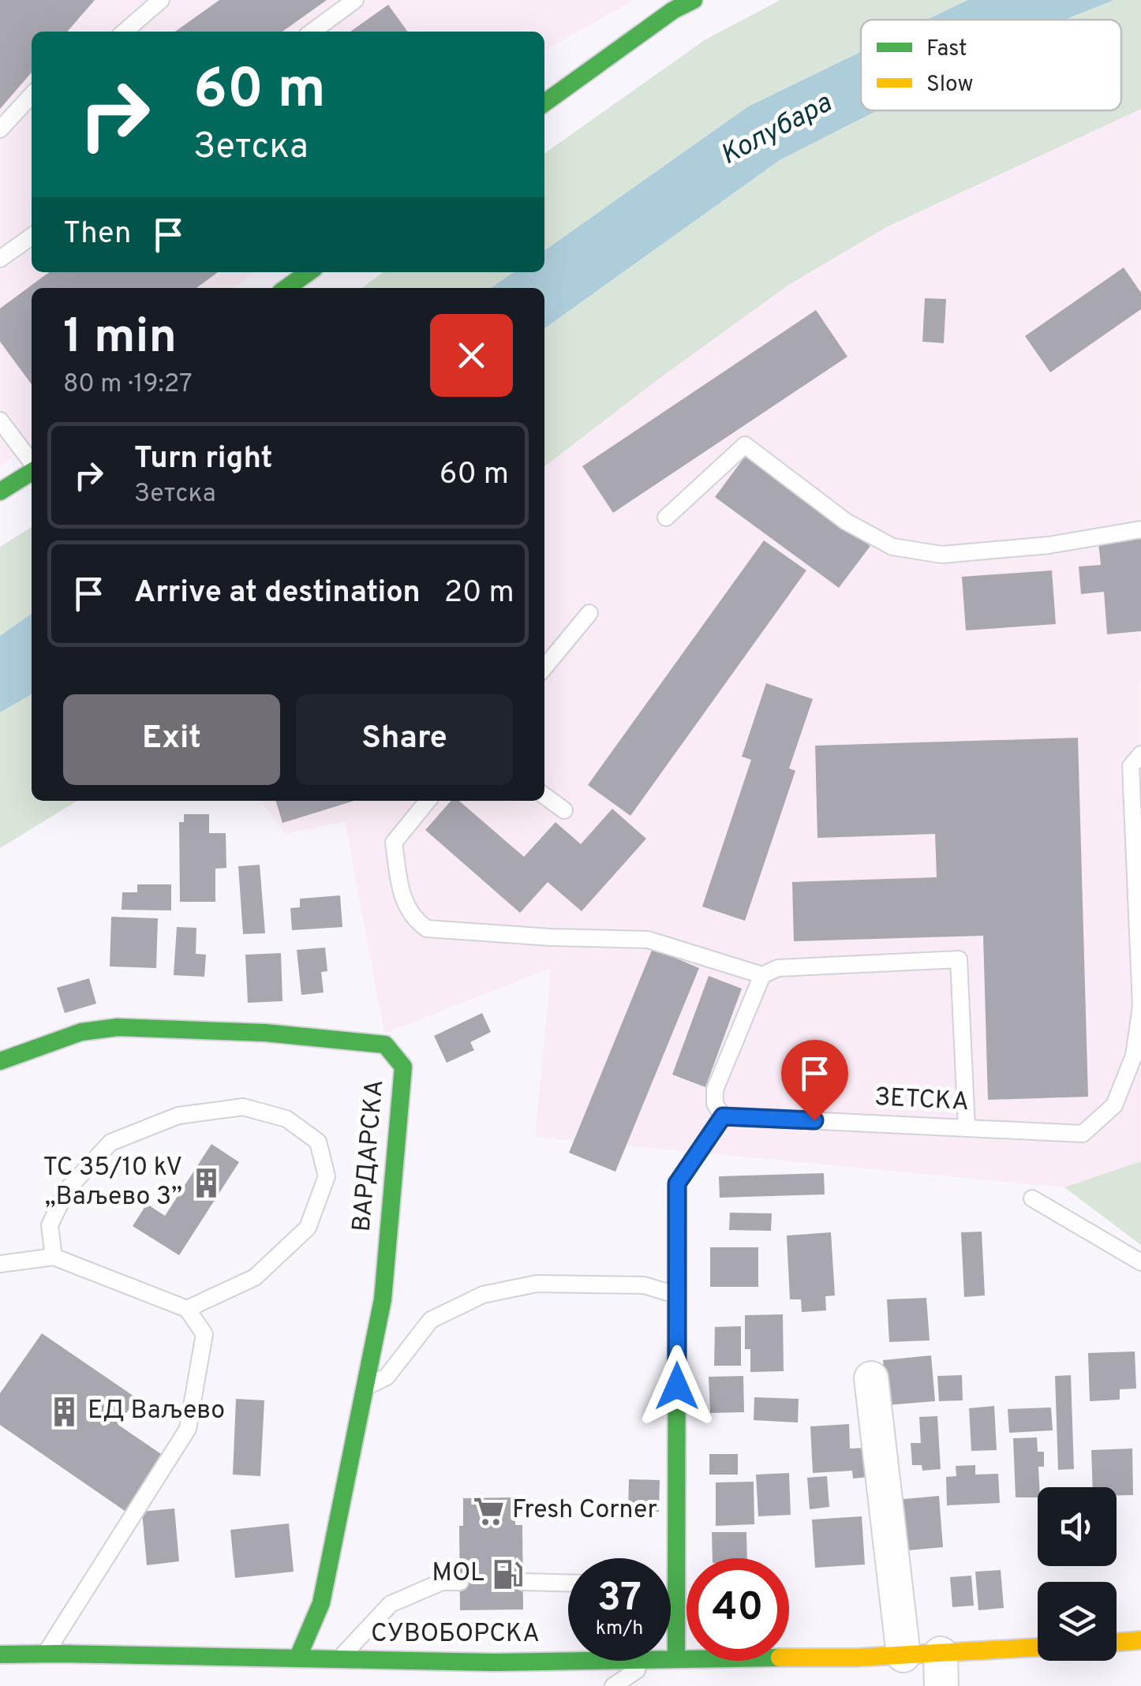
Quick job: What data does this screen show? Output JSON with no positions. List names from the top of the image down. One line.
{"streets":{"street":["ВАРДАРСКА","СУВОБОРСКА"],"lane":["ЗЕТСКА"]},"crossings":[["ВАРДАРСКА","СУВОБОРСКА"]],"water":["Колубара"],"places":{"building":["ТС 35/10 kV „Ваљево 3”","ЕД Ваљево"],"supermarket":["Fresh Corner"],"fuel station":["MOL"]},"legend":["Fast","Slow"],"page":{"turn":["60 m","Зетска"],"then":"Then","heading":["1 min","80 m · 19:27"],"list":[{"name":"Turn right","note":"Зетска","value":"60 m"},{"name":"Arrive at destination","value":"20 m"}],"buttons":["Exit","Share"],"speed":"37 km/h","limit":"40"}}
